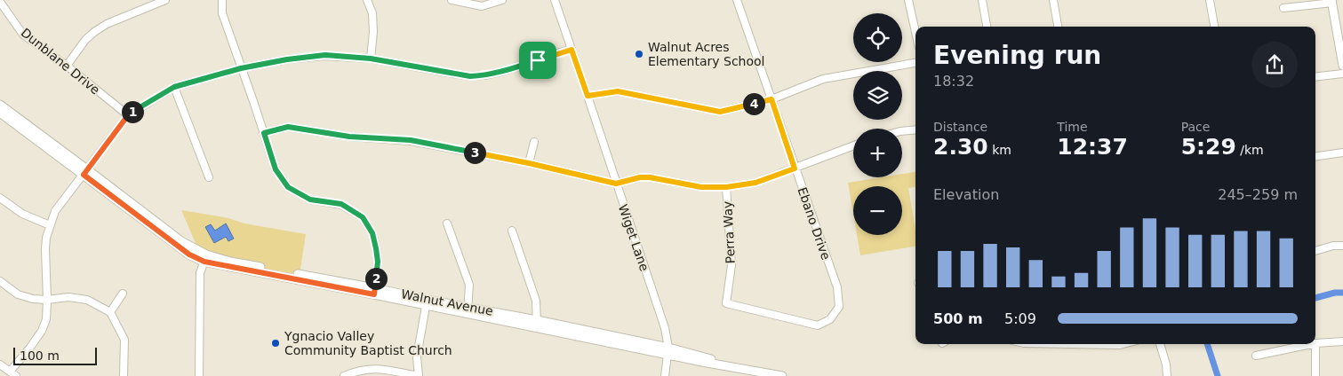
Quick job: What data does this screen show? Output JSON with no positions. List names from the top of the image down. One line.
{"streets":{"street":["Dunblane Drive","Ebano Drive","Perra Way","Wiget Lane","Walnut Avenue"]},"crossings":[["Ebano Drive","Perra Way"],["Wiget Lane","Walnut Avenue"]],"places":["Walnut Acres Elementary School","Ygnacio Valley Community Baptist Church"],"scale_bar":"100 m","page":{"map_buttons":["+","−"],"heading":["Evening run","18:32"],"pins":["4","1","3","2"],"stats":[["Distance","2.30 km"],["Time","12:37"],["Pace","5:29 /km"]],"chart":["Elevation","245–259 m"],"list":[{"name":"500 m","note":"5:09"}],"scale":"100 m"}}
